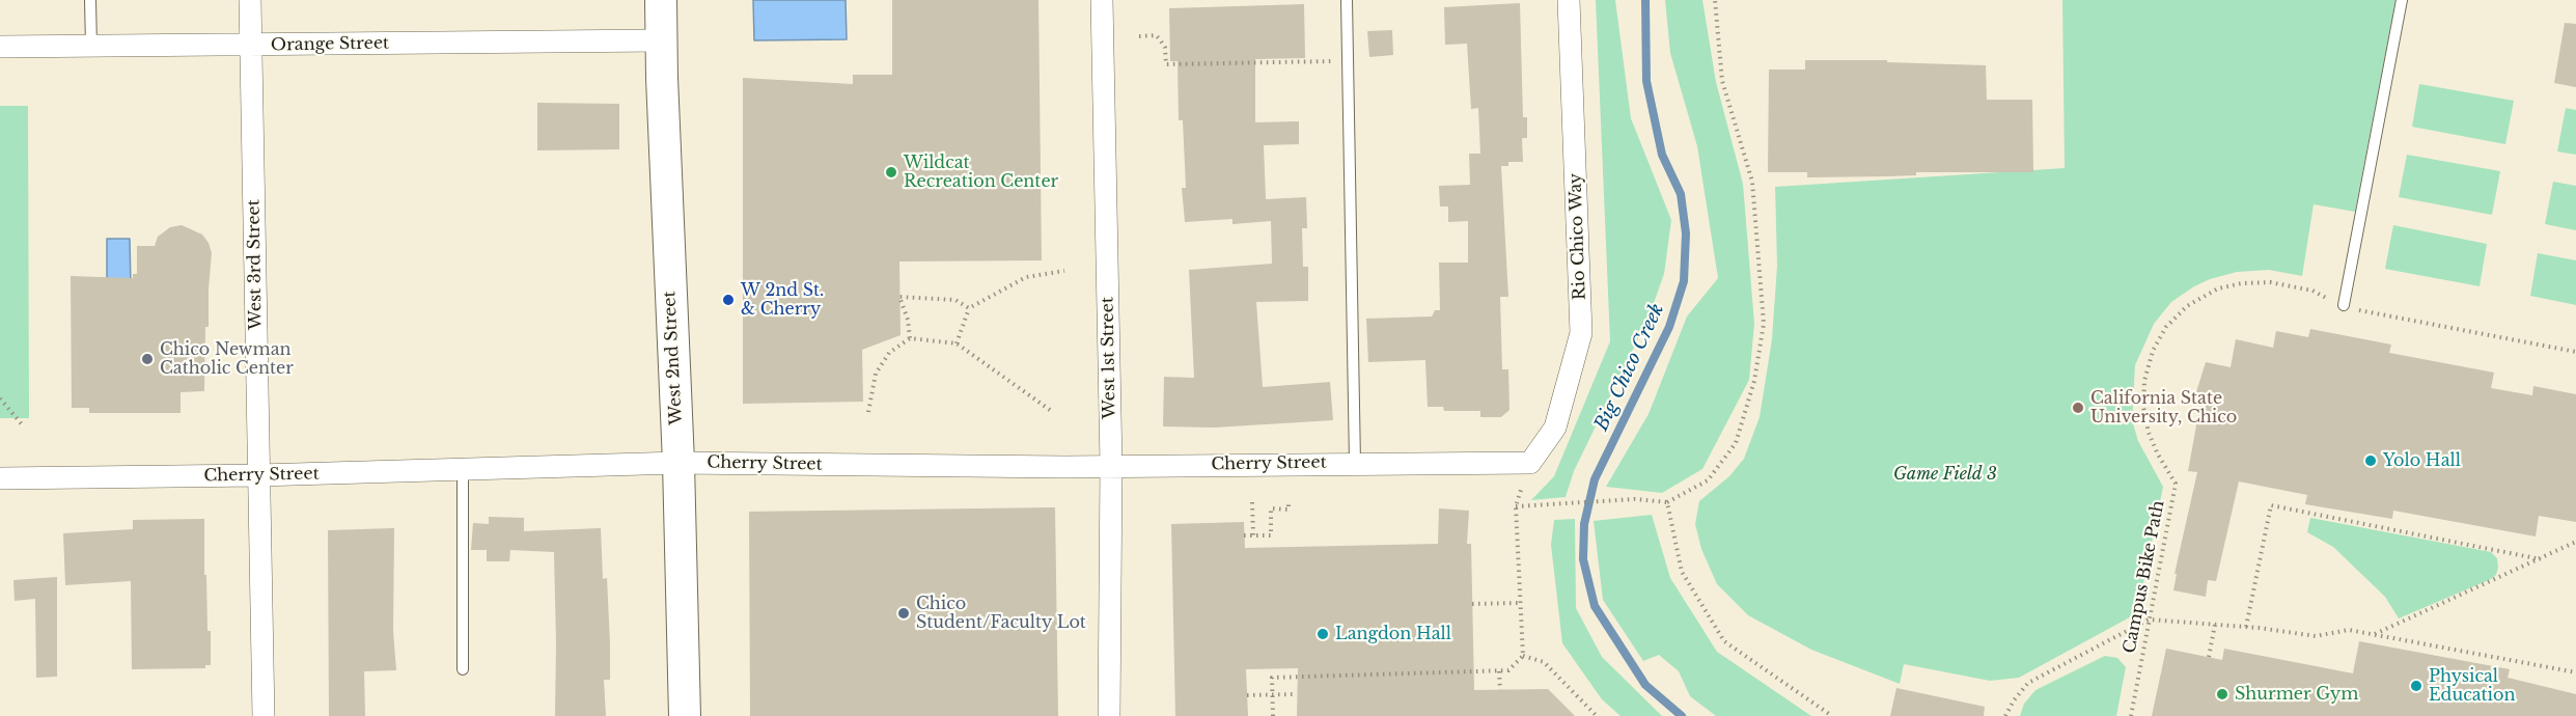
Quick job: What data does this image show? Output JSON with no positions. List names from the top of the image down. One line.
{"streets":{"street":["Orange Street","Rio Chico Way","West 3rd Street","West 2nd Street","West 1st Street","Cherry Street"],"path":["Campus Bike Path"]},"crossings":[["Orange Street","West 3rd Street"],["Orange Street","West 2nd Street"],["Rio Chico Way","Cherry Street"],["West 3rd Street","Cherry Street"],["West 2nd Street","Cherry Street"],["West 1st Street","Cherry Street"]],"water":["Big Chico Creek"],"parks":["Game Field 3"],"places":["Wildcat Recreation Center","W 2nd St. & Cherry","Chico Newman Catholic Center","California State University, Chico","Yolo Hall","Chico Student/Faculty Lot","Langdon Hall","Physical Education","Shurmer Gym"]}
